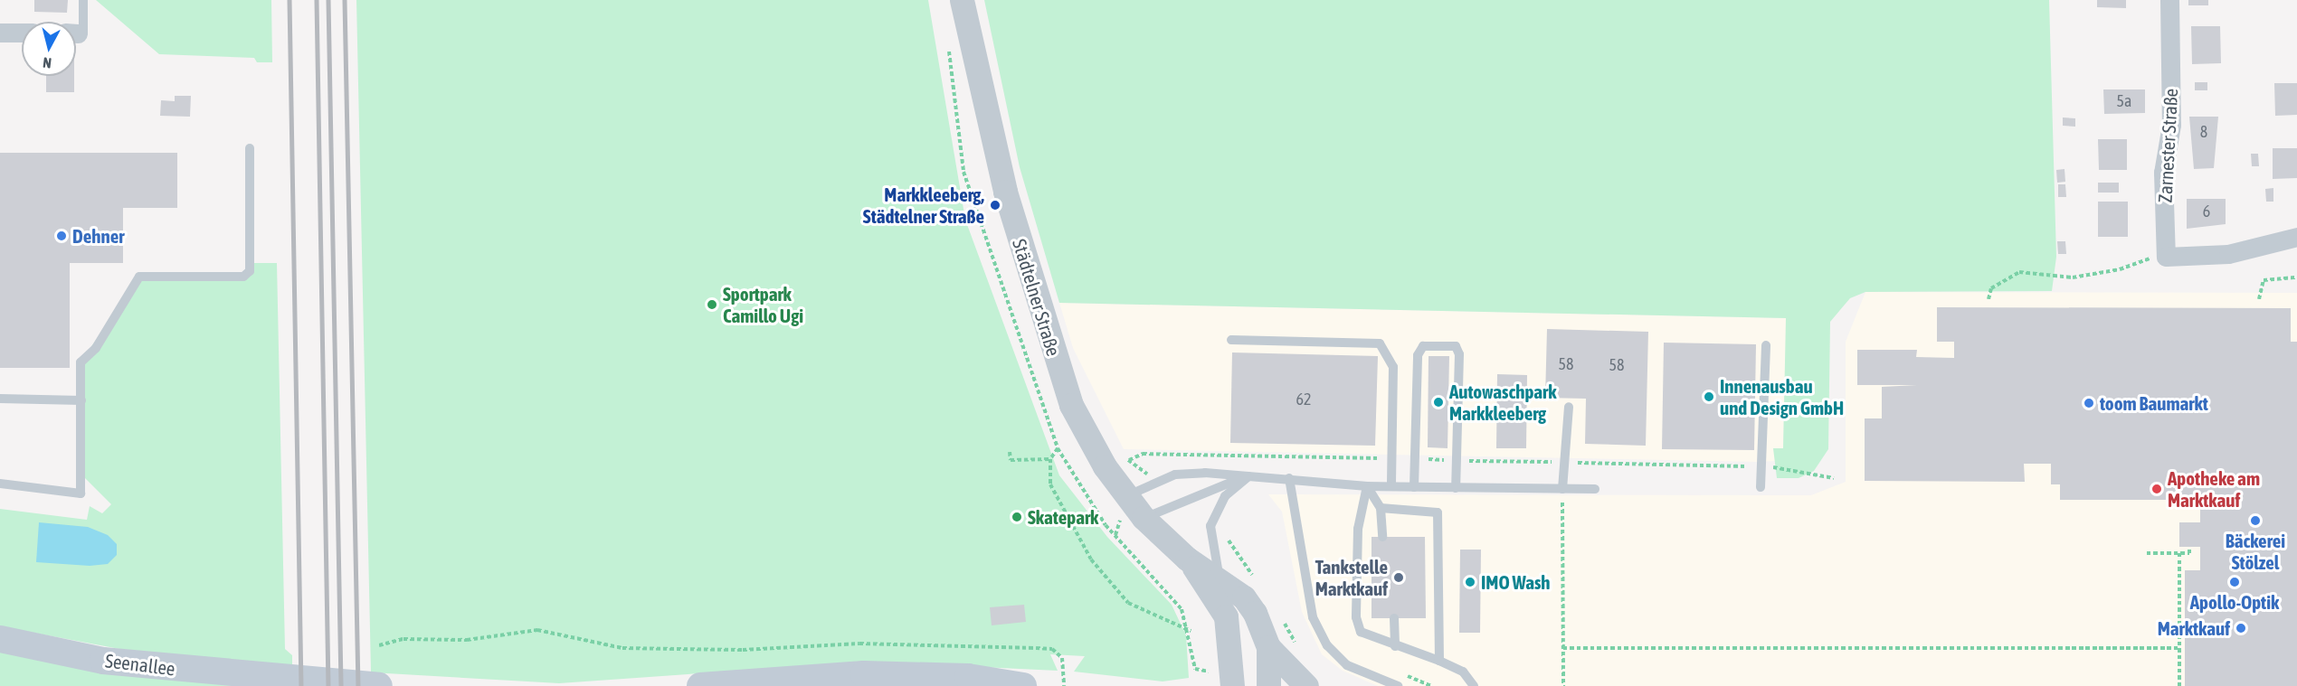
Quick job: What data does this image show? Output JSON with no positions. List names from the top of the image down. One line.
{"streets":{"main road":["Seenallee"],"street":["Zarnester Straße","Städtelner Straße"]},"places":["Markkleeberg, Städtelner Straße","Dehner","Sportpark Camillo Ugi","Innenausbau und Design GmbH","Autowaschpark Markkleeberg","toom Baumarkt","Apotheke am Marktkauf","Skatepark","Bäckerei Stölzel","Tankstelle Marktkauf","IMO Wash","Apollo-Optik","Marktkauf"],"house_numbers":["5a","8","6","58","58","62"],"north":"bottom"}
